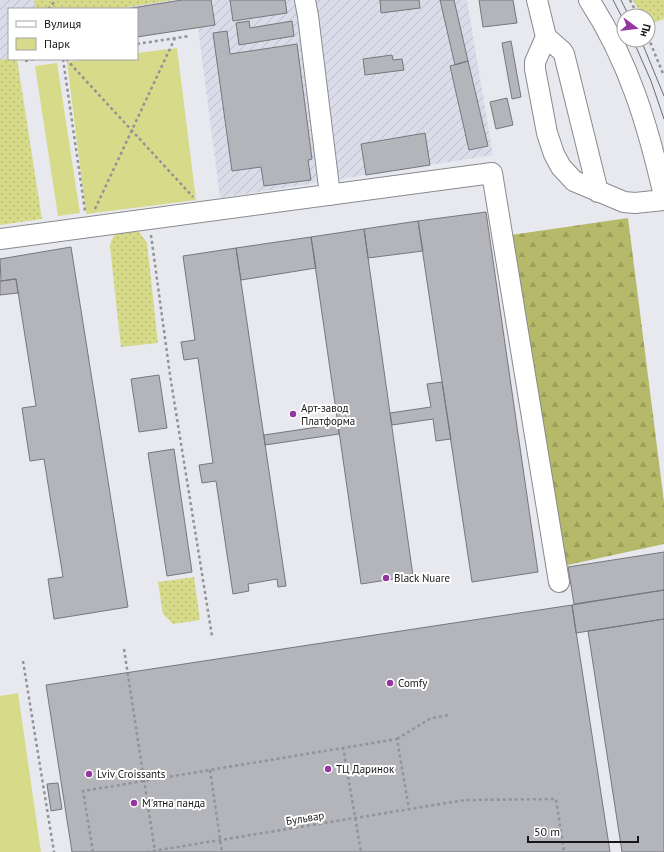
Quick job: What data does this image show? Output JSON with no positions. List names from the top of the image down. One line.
{"streets":{"path":["Бульвар"]},"places":["Арт-завод Платформа","Black Nuare","Comfy","ТЦ Даринок","Lviv Croissants","М'ятна панда"],"legend":["Вулиця","Парк"],"scale_bar":"50 m","north":"right"}
